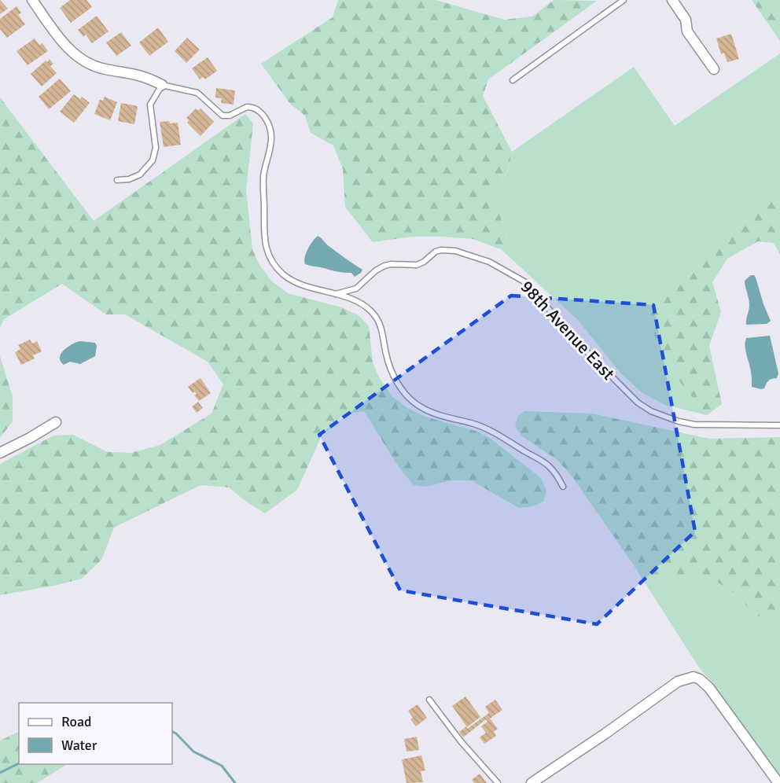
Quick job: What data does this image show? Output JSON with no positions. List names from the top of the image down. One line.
{"streets":{"lane":["98th Avenue East"]},"legend":["Road","Water"]}
